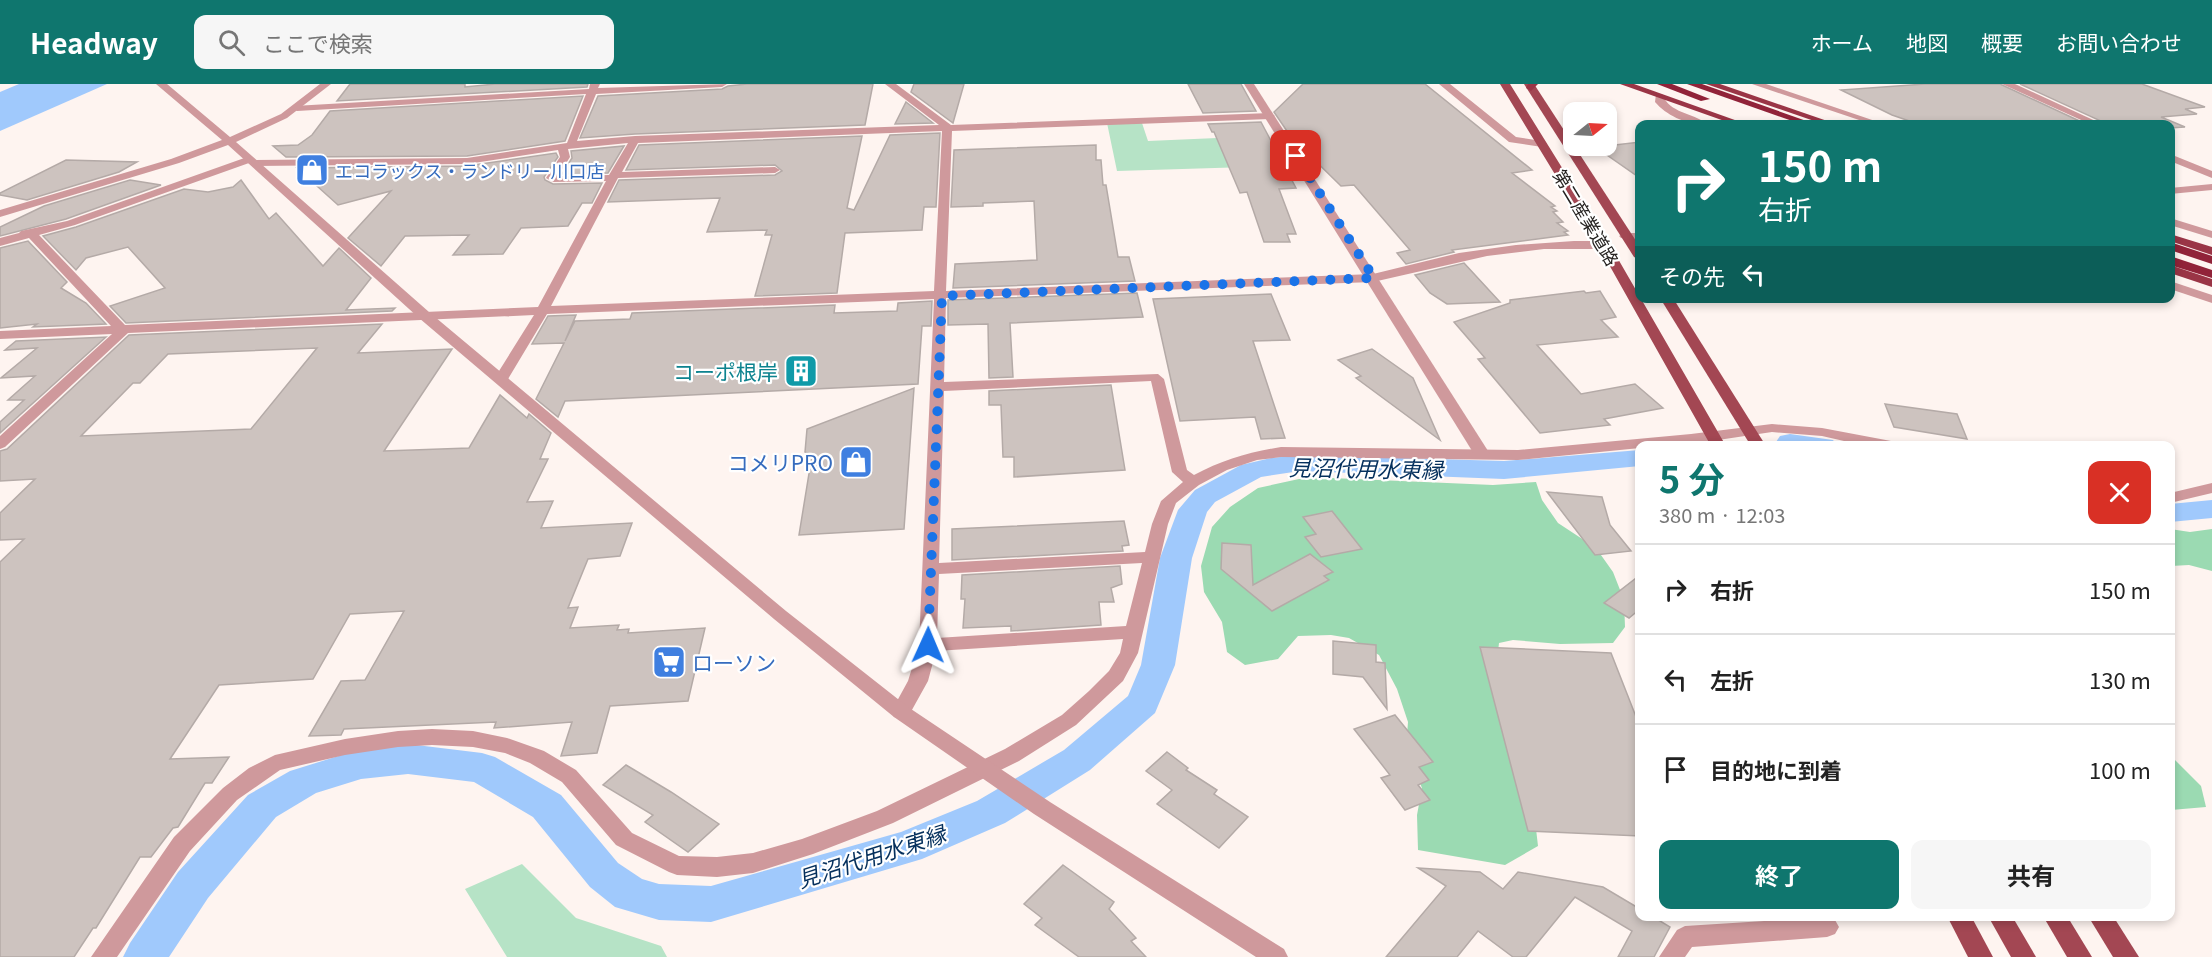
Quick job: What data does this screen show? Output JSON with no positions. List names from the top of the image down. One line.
{"streets":{"main road":["第二産業道路"]},"water":["見沼代用水東縁"],"places":{"shop":["エコラックス・ランドリー川口店","コメリPRO"],"building":["コーポ根岸"],"supermarket":["ローソン"]},"north":"right","page":{"header":"Headway","search":"ここで検索","nav":["ホーム","地図","概要","お問い合わせ"],"turn":["150 m","右折"],"then":"その先","heading":["5 分","380 m · 12:03"],"list":[{"name":"右折","value":"150 m"},{"name":"左折","value":"130 m"},{"name":"目的地に到着","value":"100 m"}],"buttons":["終了","共有"]}}
